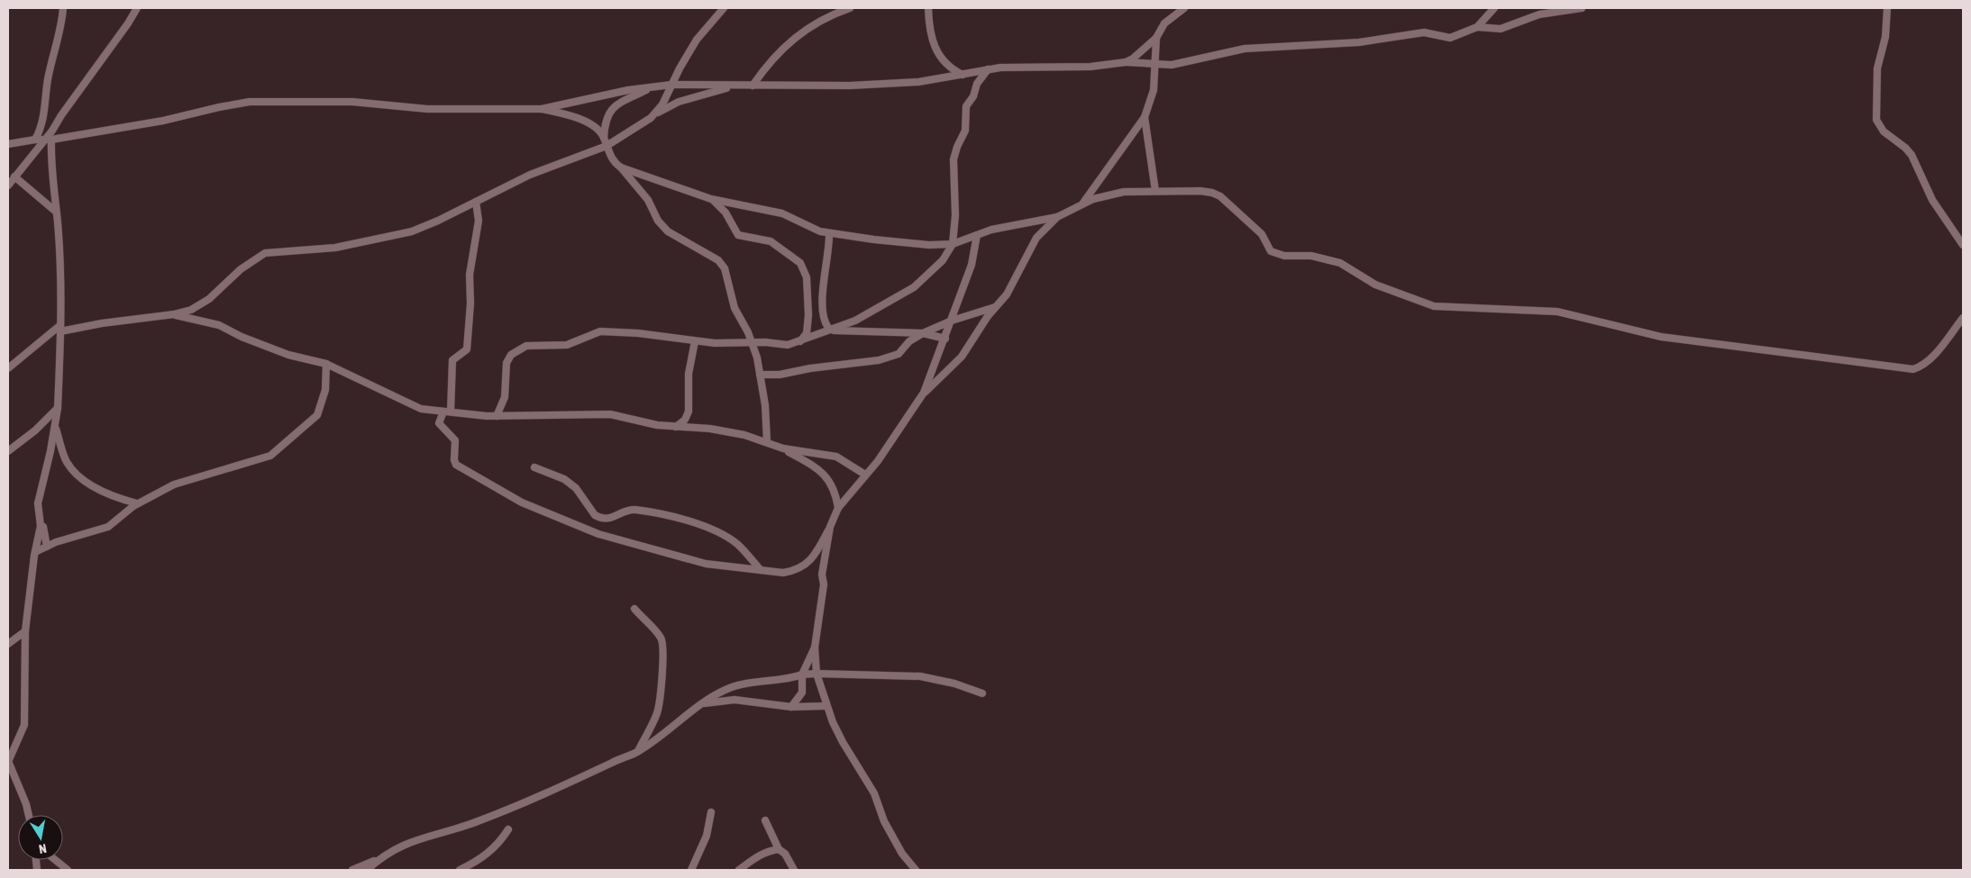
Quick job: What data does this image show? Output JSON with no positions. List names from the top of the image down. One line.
{"north":"bottom"}
